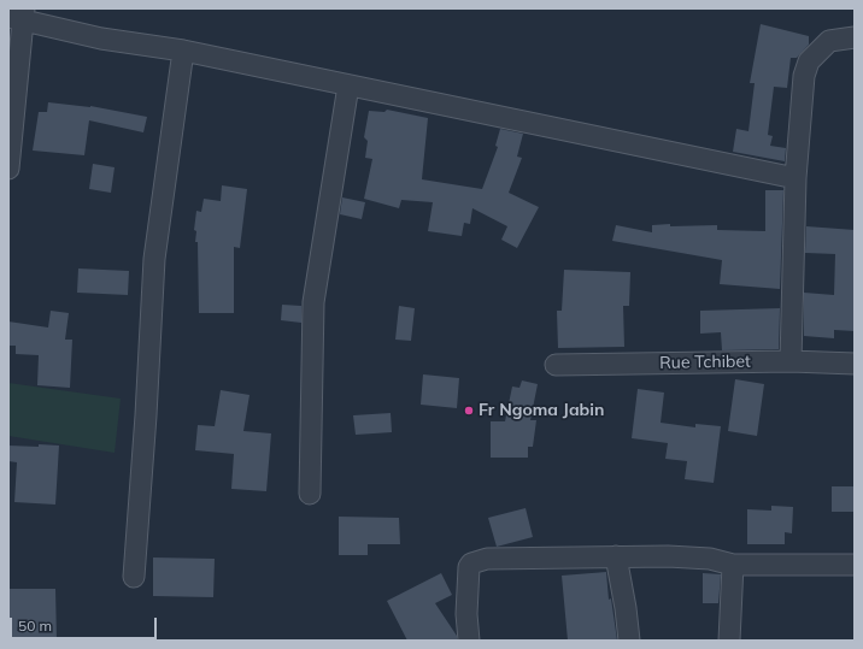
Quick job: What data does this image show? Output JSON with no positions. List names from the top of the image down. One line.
{"streets":{"street":["Rue Tchibet"]},"places":["Fr Ngoma Jabin"],"scale_bar":"50 m"}
